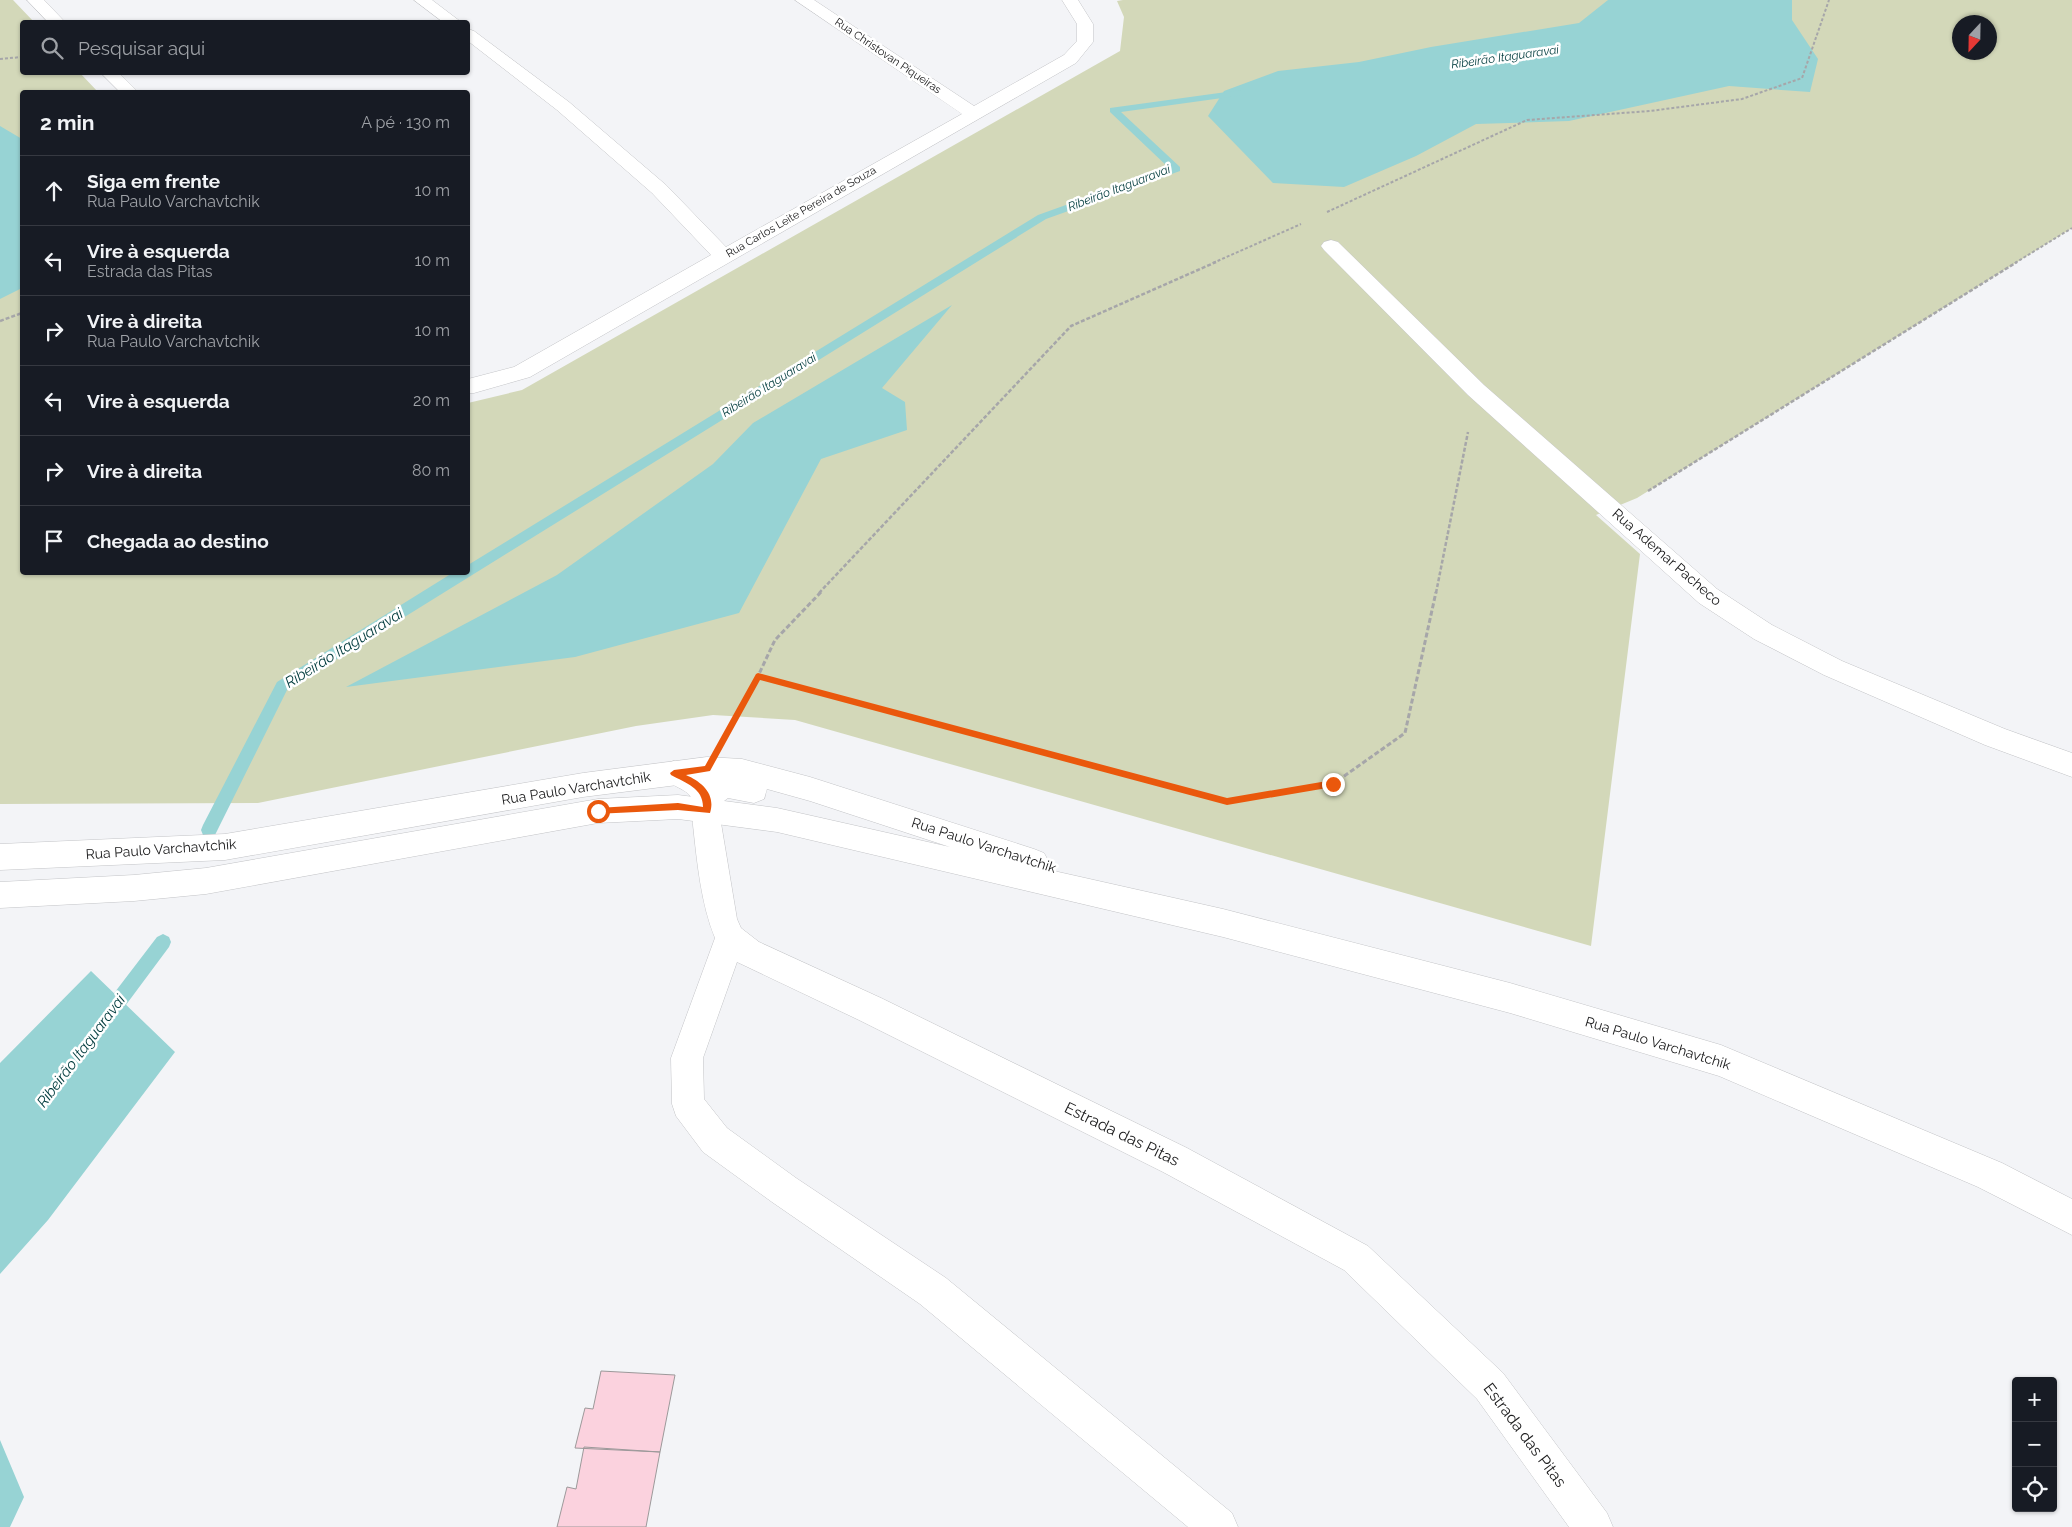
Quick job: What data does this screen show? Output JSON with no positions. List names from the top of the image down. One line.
{"streets":{"street":["Rua Christovan Piqueiras","Rua Carlos Leite Pereira de Souza","Rua Ademar Pacheco","Rua Paulo Varchavtchik","Estrada das Pitas"]},"crossings":[["Rua Christovan Piqueiras","Rua Carlos Leite Pereira de Souza"]],"water":["Ribeirão Itaguaravai"],"north":"bottom","page":{"search":"Pesquisar aqui","heading":["2 min","A pé · 130 m"],"list":[["Siga em frente","Rua Paulo Varchavtchik","10 m"],["Vire à esquerda","Estrada das Pitas","10 m"],["Vire à direita","Rua Paulo Varchavtchik","10 m"],["Vire à esquerda","20 m"],["Vire à direita","80 m"],"Chegada ao destino"],"map_buttons":["+","−"]}}
